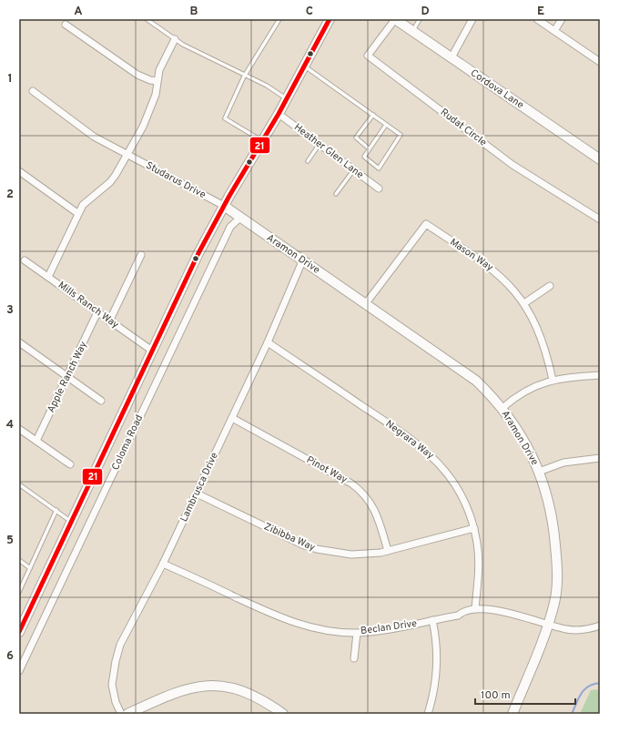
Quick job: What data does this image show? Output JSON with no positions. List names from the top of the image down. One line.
{"streets":{"street":["Cordova Lane","Rudat Circle","Heather Glen Lane","Studarus Drive","Aramon Drive","Mason Way","Mills Ranch Way","Apple Ranch Way","Negrara Way","Coloma Road","Pinot Way","Lambrusca Drive","Zibibba Way","Beclan Drive"]},"crossings":[["Cordova Lane","Rudat Circle"],["Heather Glen Lane","Coloma Road"],["Studarus Drive","Aramon Drive"],["Studarus Drive","Coloma Road"],["Aramon Drive","Mason Way"],["Aramon Drive","Coloma Road"],["Aramon Drive","Lambrusca Drive"],["Aramon Drive","Beclan Drive"],["Mills Ranch Way","Apple Ranch Way"],["Mills Ranch Way","Coloma Road"],["Negrara Way","Lambrusca Drive"],["Negrara Way","Zibibba Way"],["Negrara Way","Beclan Drive"],["Pinot Way","Lambrusca Drive"],["Pinot Way","Zibibba Way"],["Lambrusca Drive","Zibibba Way"],["Lambrusca Drive","Beclan Drive"]],"lines":["transit line 21"],"scale_bar":"100 m","grid":{"columns":["A","B","C","D","E"],"rows":["1","2","3","4","5","6"]}}
